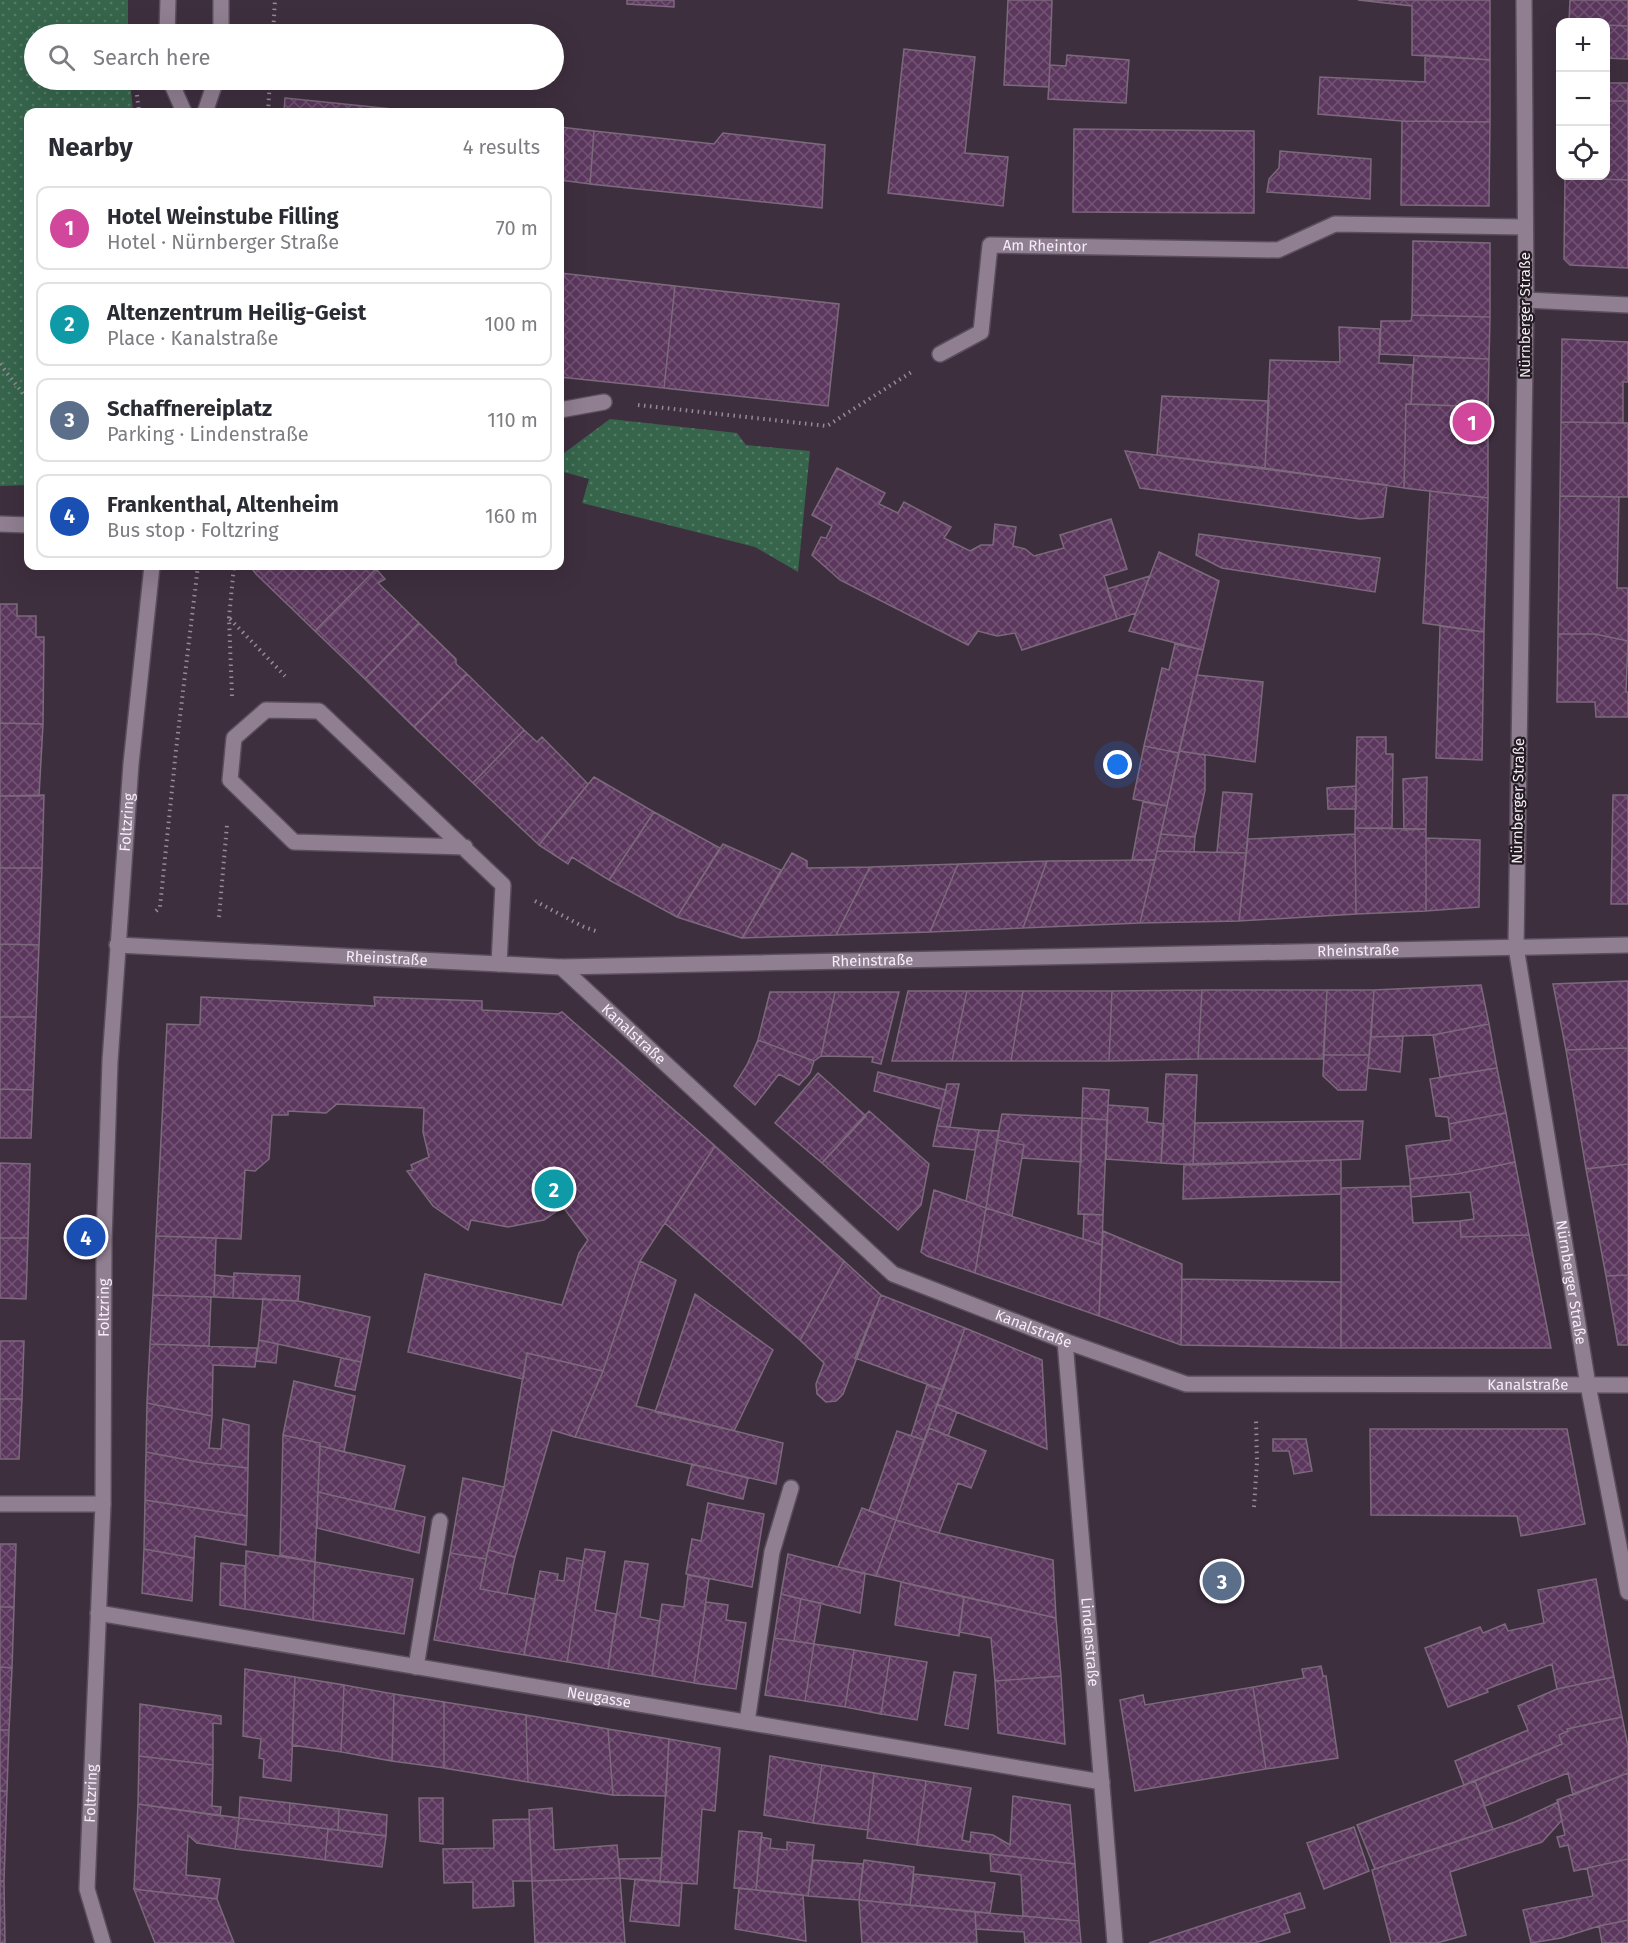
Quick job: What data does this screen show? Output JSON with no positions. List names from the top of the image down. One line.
{"streets":{"street":["Am Rheintor","Nürnberger Straße","Foltzring","Rheinstraße","Kanalstraße","Lindenstraße","Neugasse"]},"crossings":[["Am Rheintor","Nürnberger Straße"],["Nürnberger Straße","Rheinstraße"],["Nürnberger Straße","Kanalstraße"],["Foltzring","Rheinstraße"],["Foltzring","Neugasse"],["Rheinstraße","Kanalstraße"],["Kanalstraße","Lindenstraße"],["Lindenstraße","Neugasse"]],"page":{"map_buttons":["+","−"],"search":"Search here","heading":["Nearby","4 results"],"list":[{"mark":"1","name":"Hotel Weinstube Filling","note":"Hotel · Nürnberger Straße","value":"70 m"},{"mark":"2","name":"Altenzentrum Heilig-Geist","note":"Place · Kanalstraße","value":"100 m"},{"mark":"3","name":"Schaffnereiplatz","note":"Parking · Lindenstraße","value":"110 m"},{"mark":"4","name":"Frankenthal, Altenheim","note":"Bus stop · Foltzring","value":"160 m"}],"pins":["1","2","4","3"]}}
